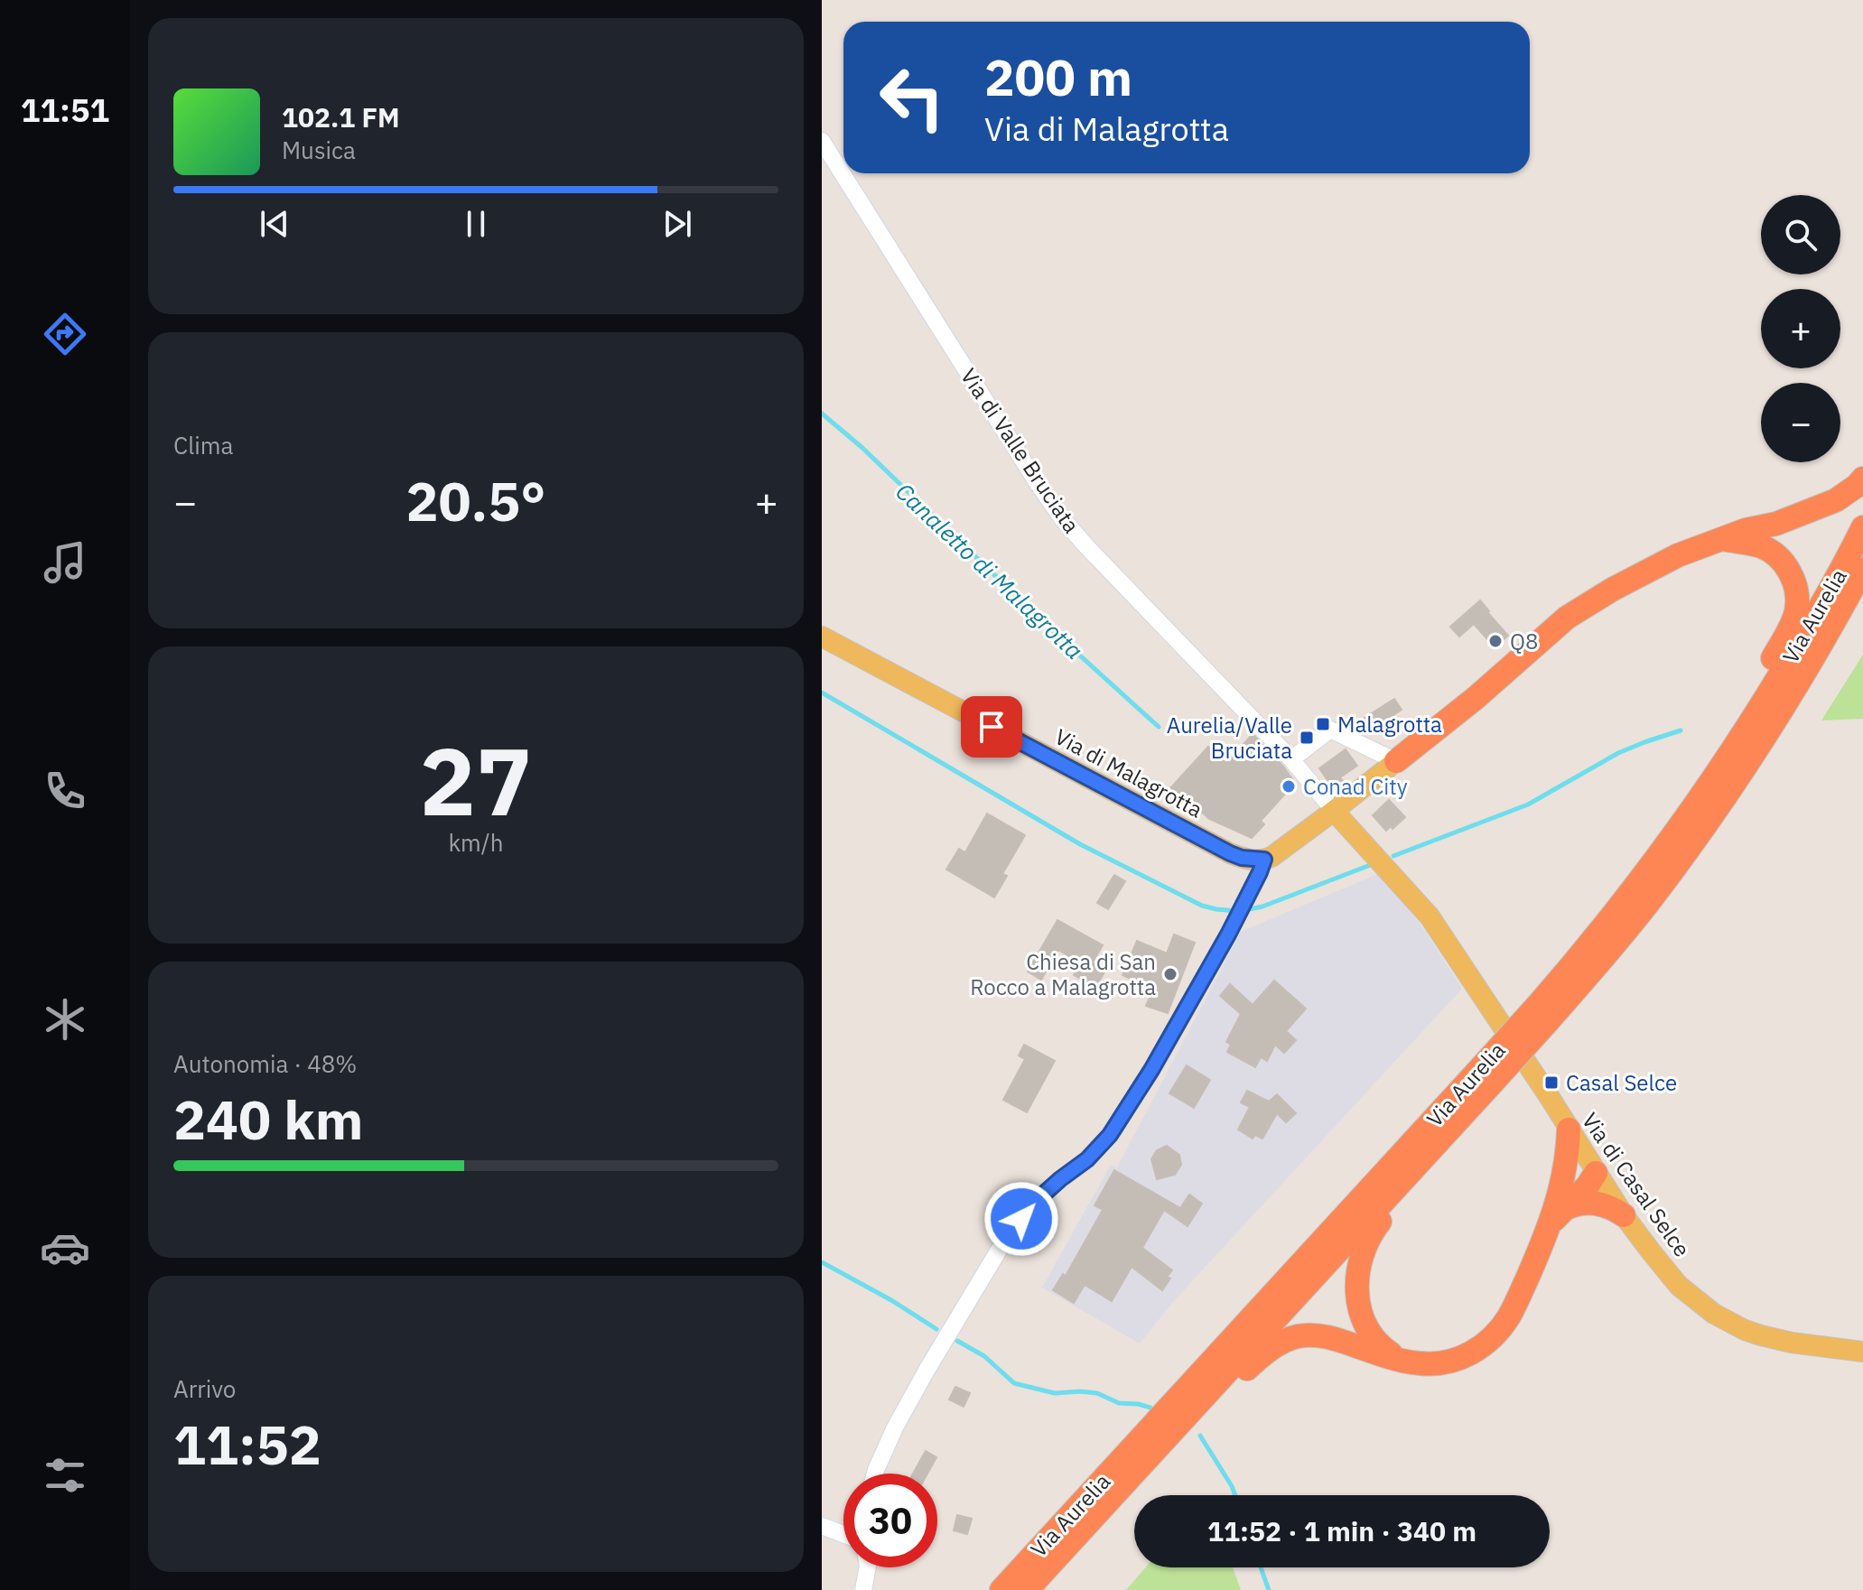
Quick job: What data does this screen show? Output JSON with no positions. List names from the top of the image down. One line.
{"streets":{"highway":["Via Aurelia"],"main road":["Via di Malagrotta","Via di Casal Selce"],"street":["Via di Valle Bruciata"]},"crossings":[["Via di Valle Bruciata","Via di Casal Selce"]],"water":["Canaletto di Malagrotta"],"places":{"other":["Q8","Conad City","Chiesa di San Rocco a Malagrotta"],"transit":["Malagrotta","Aurelia/Valle Bruciata","Casal Selce"]},"page":{"tabs":"11:51","turn":["200 m","Via di Malagrotta"],"song":["102.1 FM","Musica"],"map_buttons":["+","−"],"tile":["Clima",["27","km/h"],["Autonomia · 48%","240 km"],["Arrivo","11:52"]],"heat":["−","20.5°","+"],"limit":"30","trip":"11:52 · 1 min · 340 m"}}
